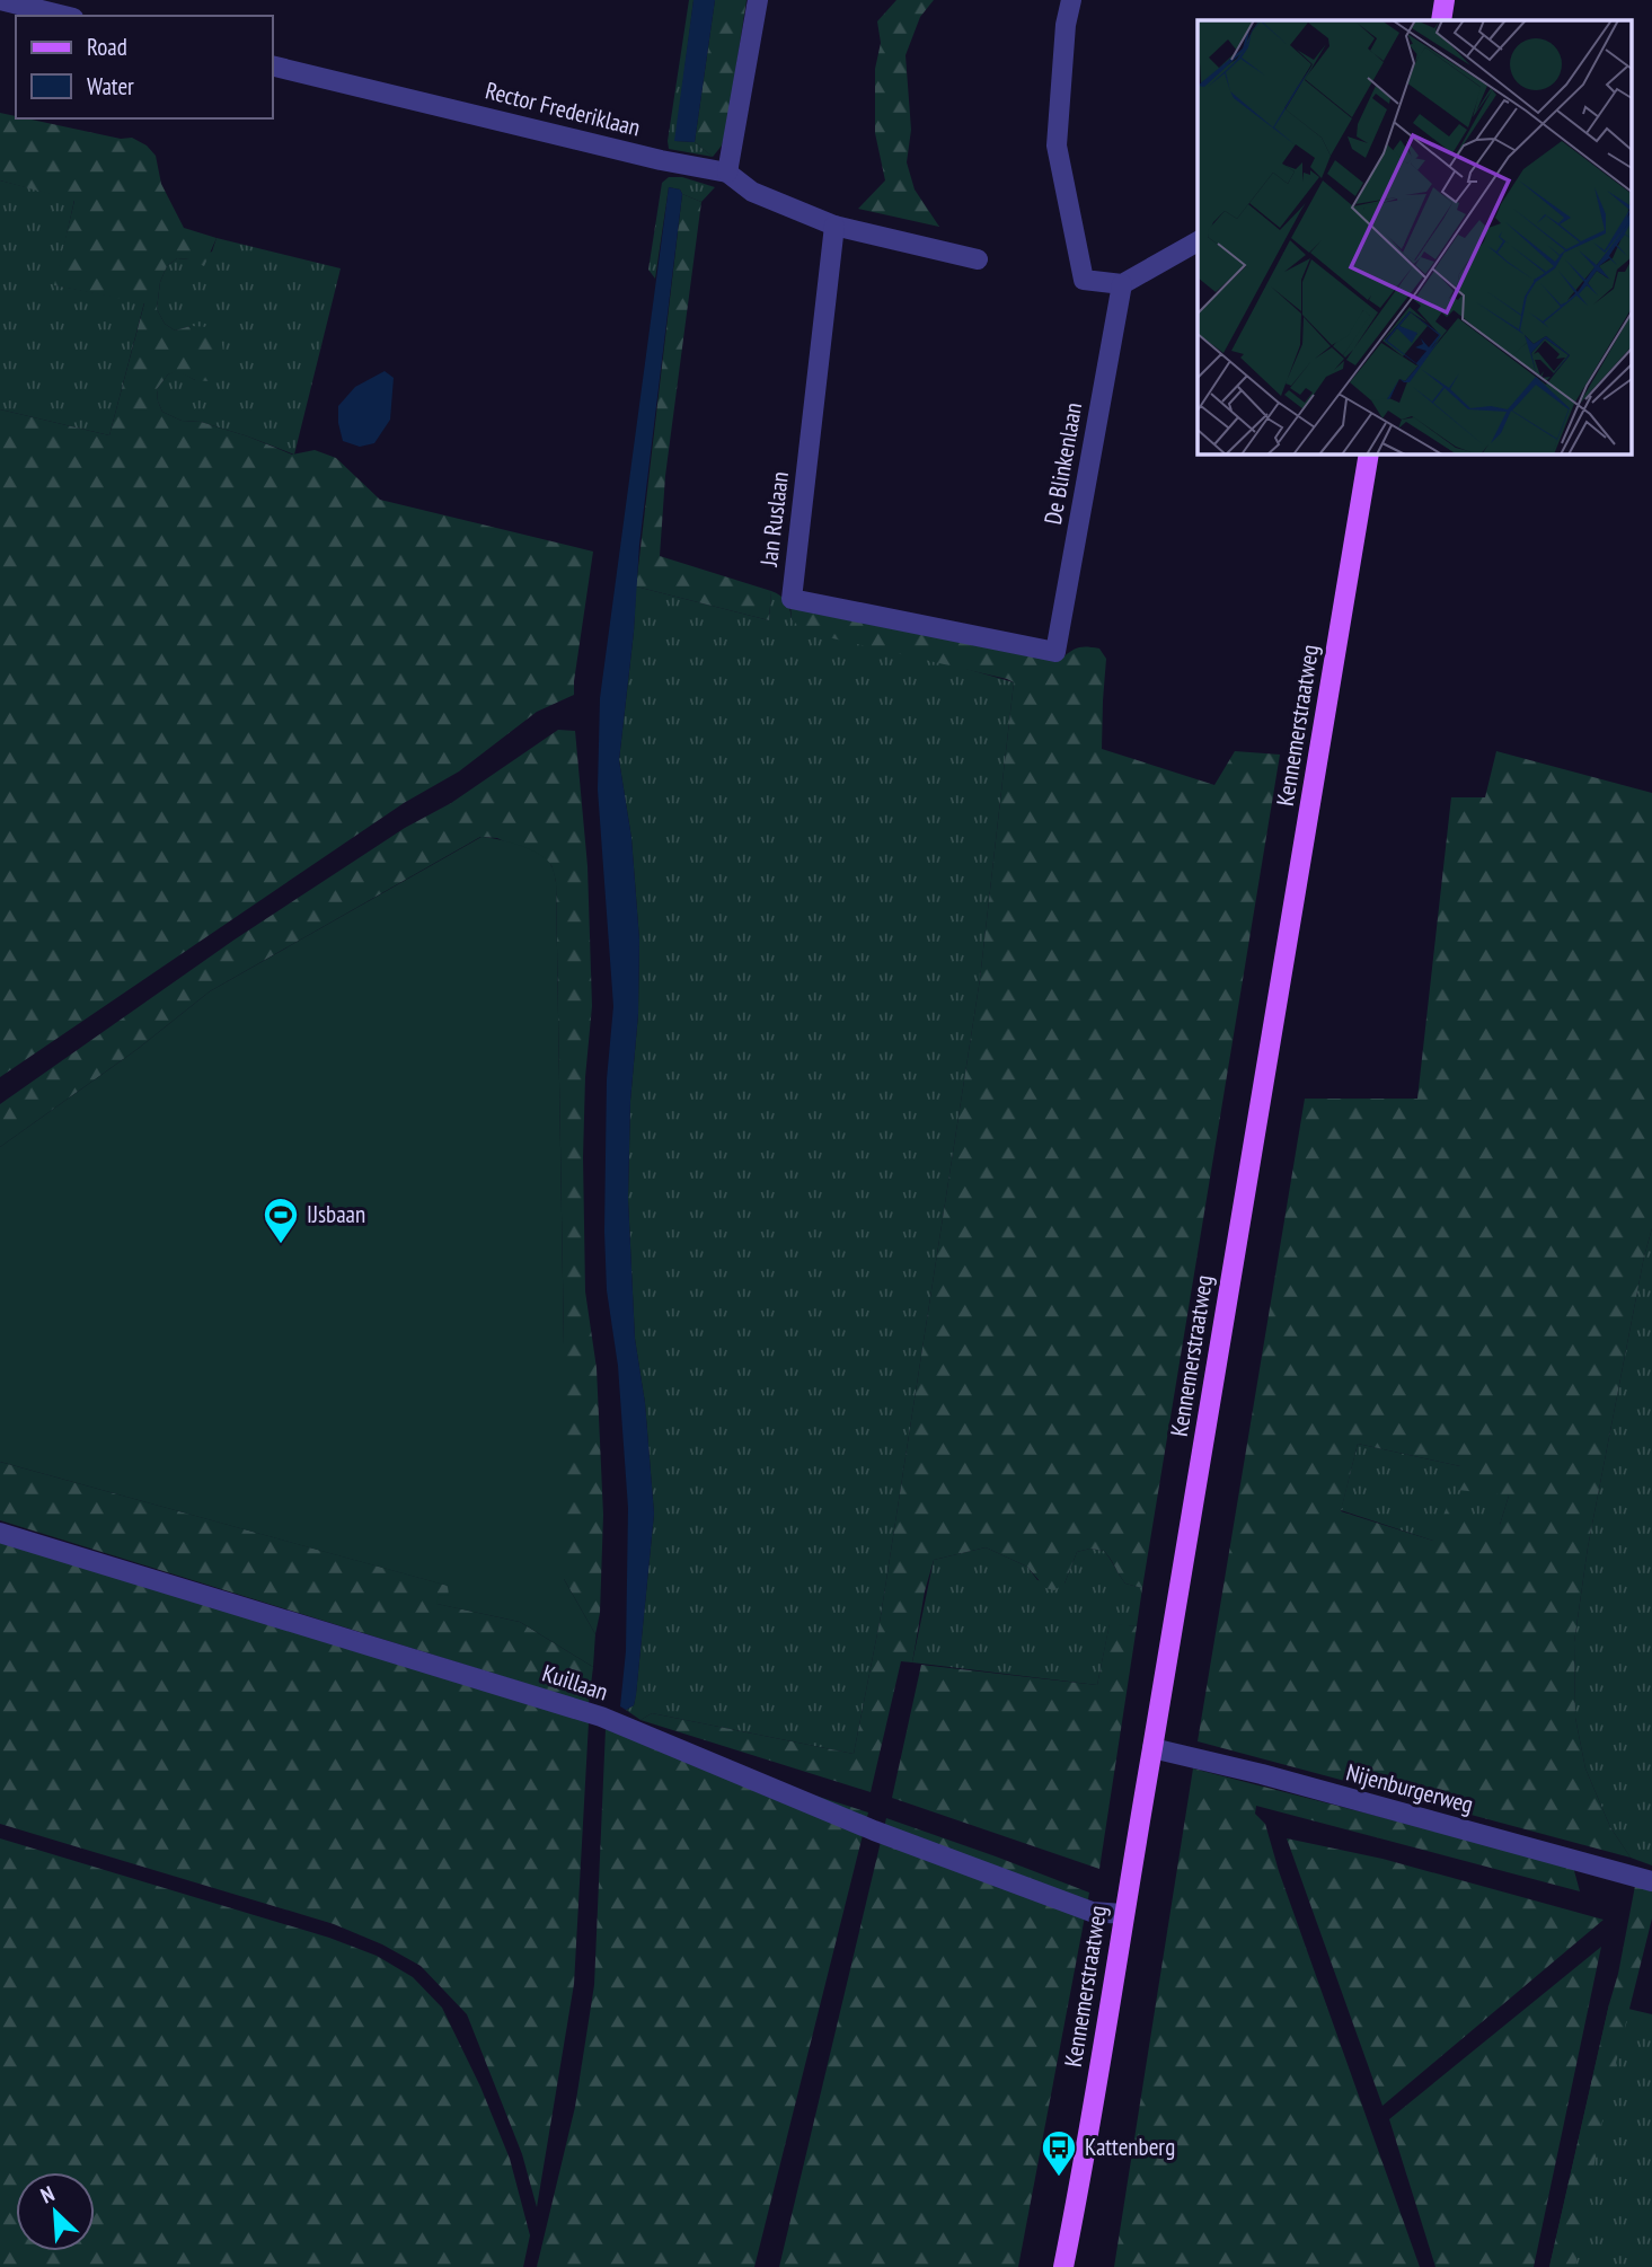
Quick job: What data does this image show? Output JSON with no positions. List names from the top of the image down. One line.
{"streets":{"main road":["Kennemerstraatweg"],"street":["Rector Frederiklaan","De Blinkenlaan","Jan Ruslaan","Kuillaan","Nijenburgerweg"]},"crossings":[["Rector Frederiklaan","Jan Ruslaan"],["De Blinkenlaan","Jan Ruslaan"],["Kennemerstraatweg","Kuillaan"],["Kennemerstraatweg","Nijenburgerweg"]],"places":{"sports":["IJsbaan"],"bus stop":["Kattenberg"]},"legend":["Road","Water"],"north":"top left"}
